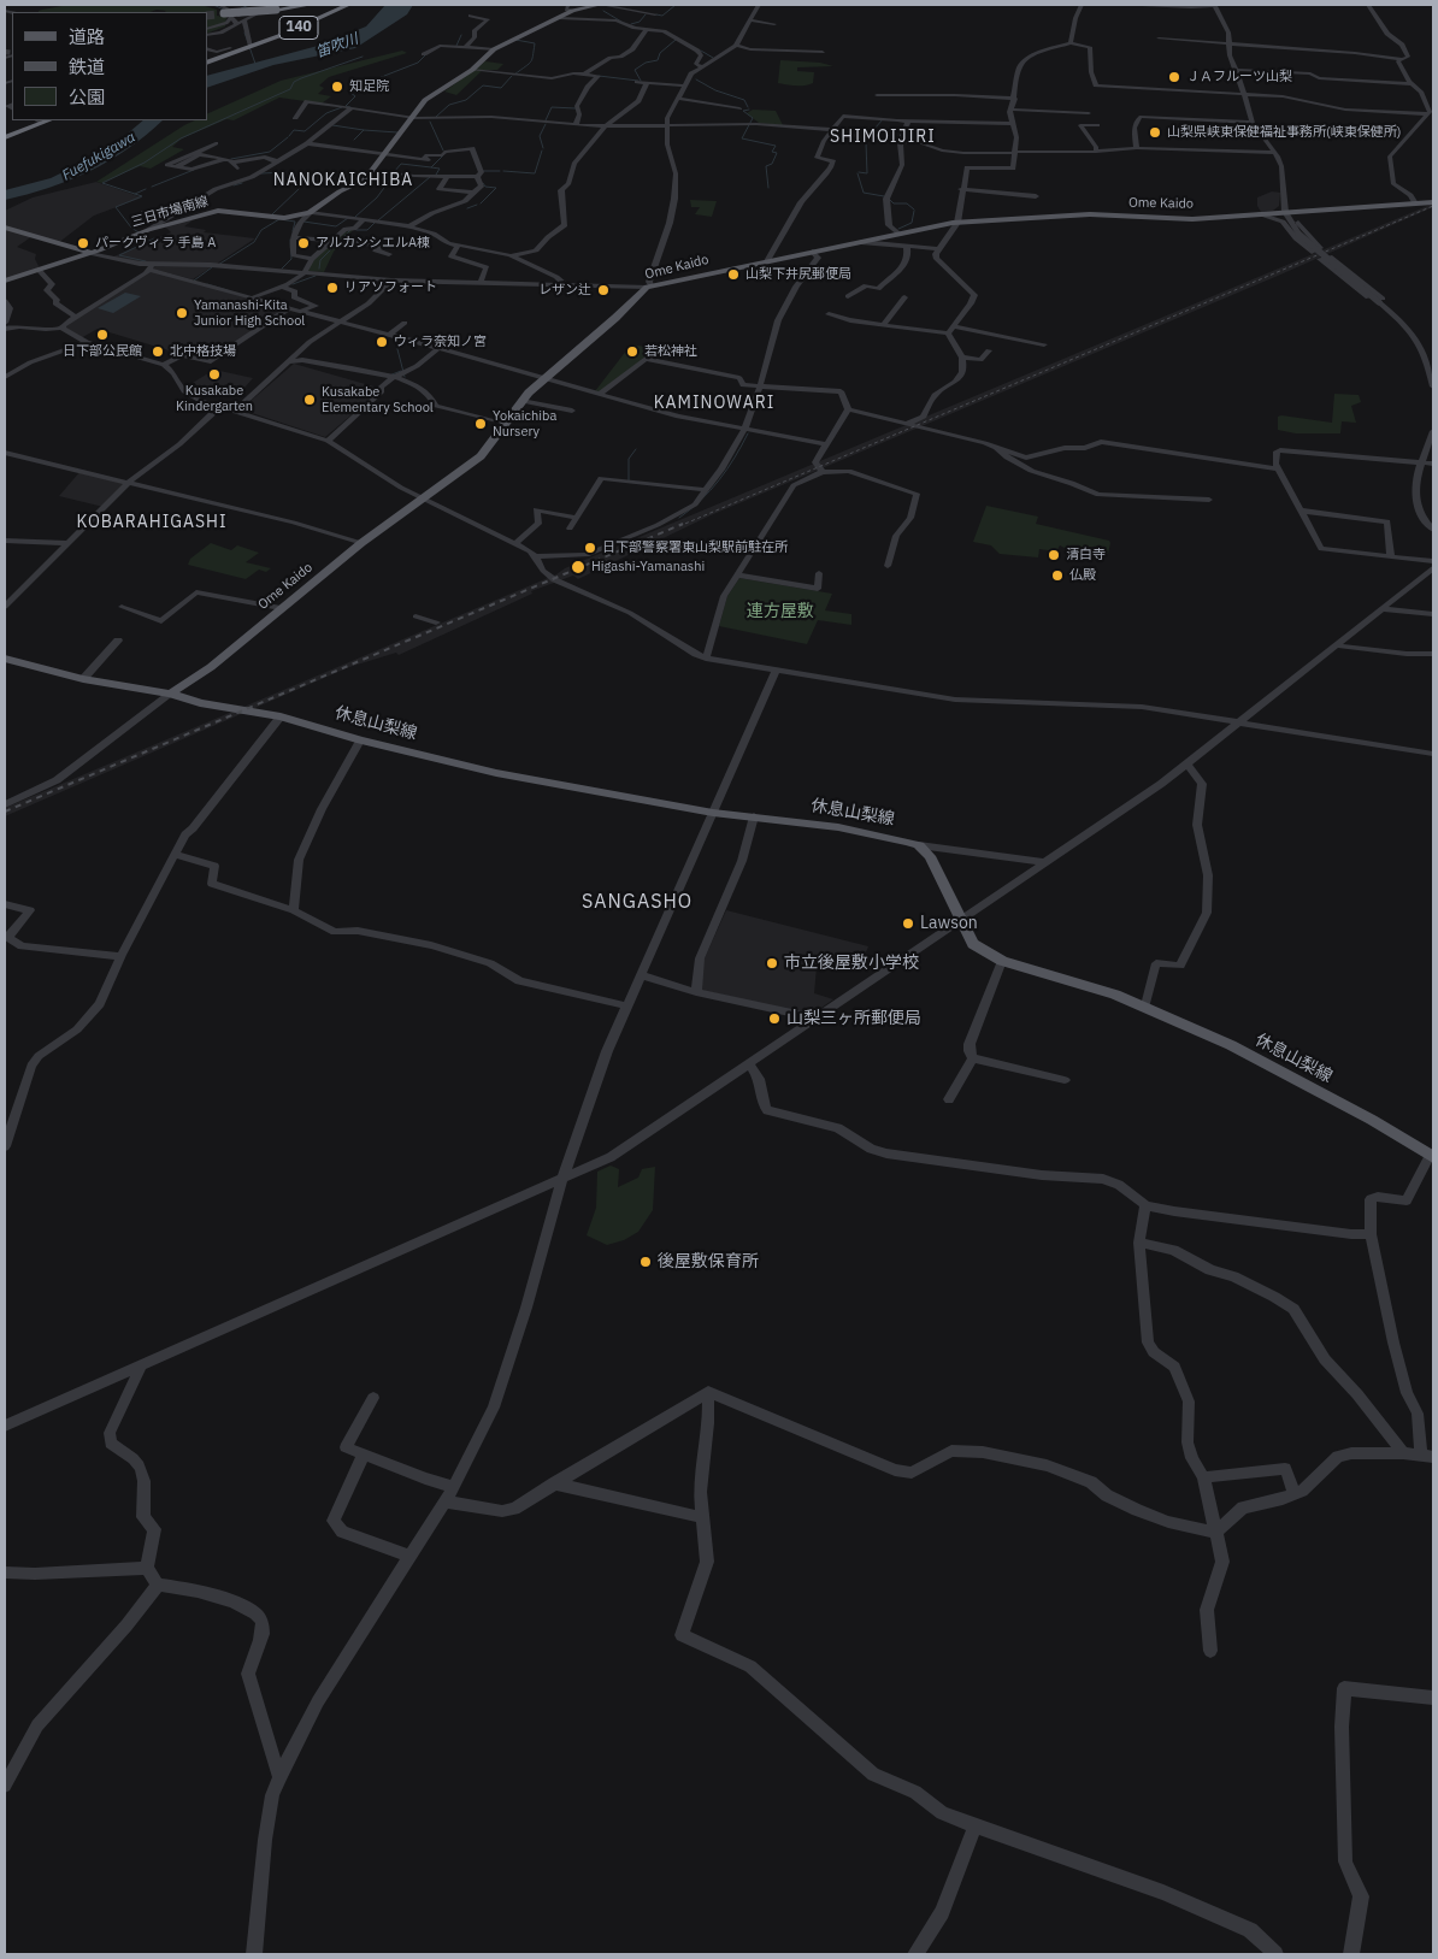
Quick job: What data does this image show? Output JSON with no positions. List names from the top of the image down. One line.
{"streets":{"highway":["140"],"main road":["Ome Kaido","三日市場南線","休息山梨線"]},"crossings":[["Ome Kaido","休息山梨線"]],"districts":["SHIMOIJIRI","NANOKAICHIBA","KAMINOWARI","KOBARAHIGASHI","SANGASHO"],"water":["笛吹川","Fuefukigawa"],"parks":["連方屋敷"],"places":["ＪＡフルーツ山梨","知足院","山梨県峡東保健福祉事務所(峡東保健所)","パークヴィラ 手島 A","アルカンシエルA棟","山梨下井尻郵便局","リアソフォート","レザン辻","Yamanashi-Kita Junior High School","日下部公民館","ウィラ奈知ノ宮","北中格技場","若松神社","Kusakabe Kindergarten","Kusakabe Elementary School","Yokaichiba Nursery","日下部警察署東山梨駅前駐在所","清白寺","Higashi-Yamanashi","仏殿","Lawson","市立後屋敷小学校","山梨三ヶ所郵便局","後屋敷保育所"],"legend":["道路","鉄道","公園"]}
